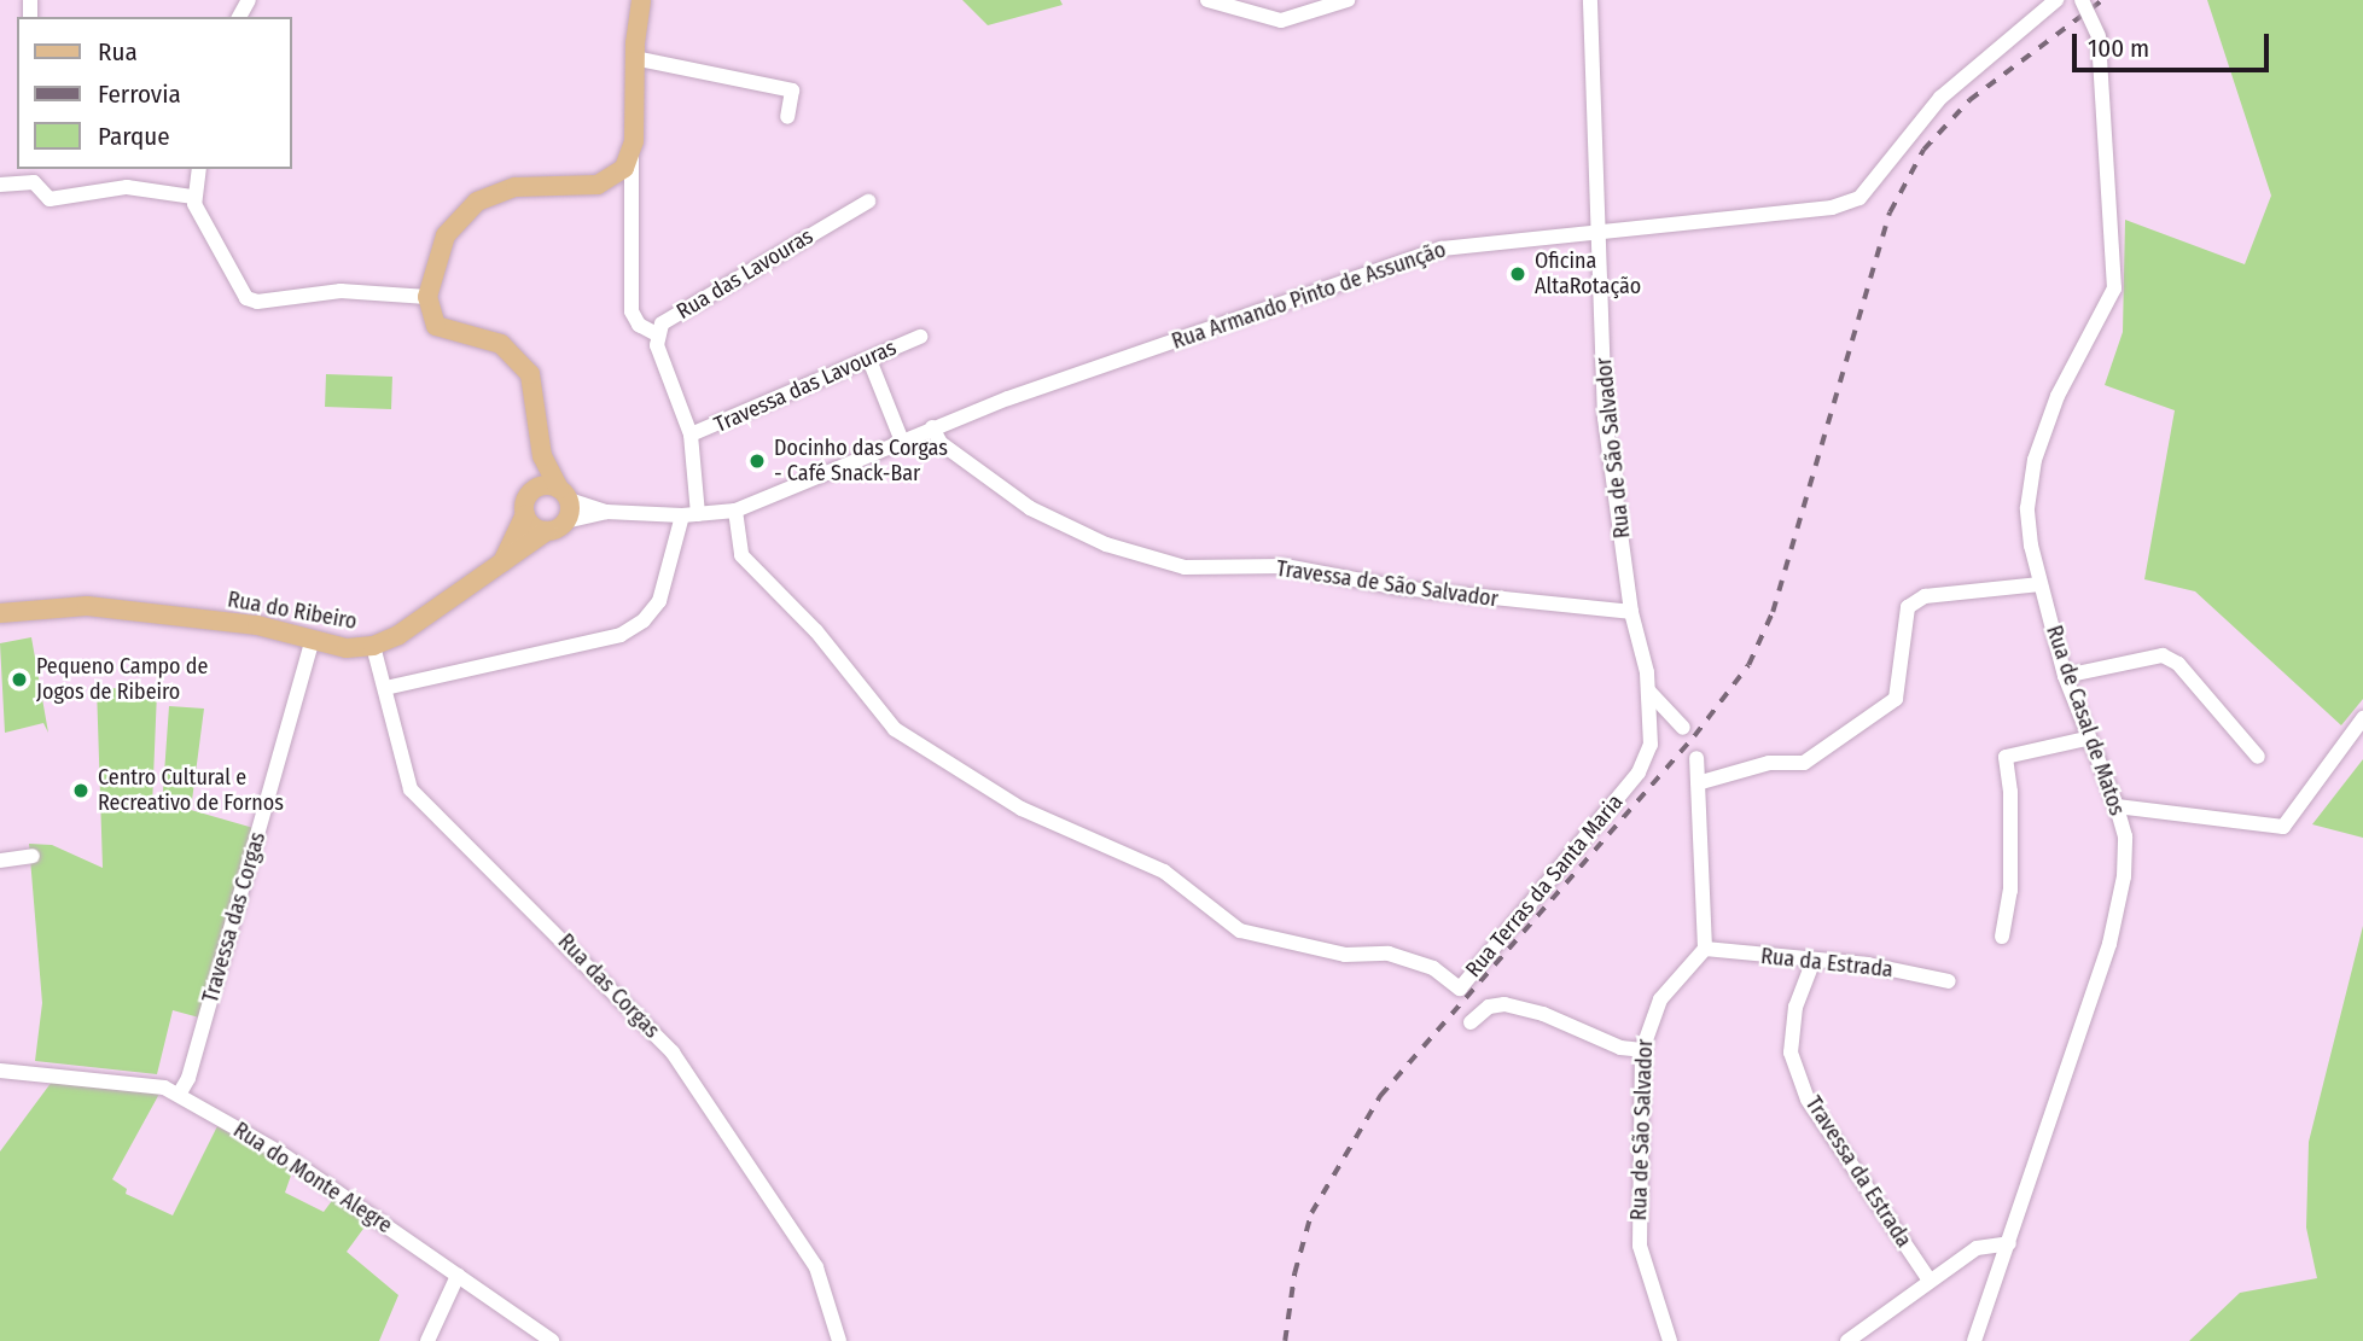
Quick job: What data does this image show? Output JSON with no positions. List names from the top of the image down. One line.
{"streets":{"main road":["Rua do Ribeiro"],"street":["Rua das Lavouras","Rua Armando Pinto de Assunção","Travessa das Lavouras","Rua de São Salvador","Travessa de São Salvador","Rua de Casal de Matos","Rua Terras da Santa Maria","Travessa das Corgas","Rua da Estrada","Rua das Corgas","Travessa da Estrada","Rua do Monte Alegre"]},"crossings":[["Rua das Lavouras","Rua Armando Pinto de Assunção"],["Rua das Lavouras","Travessa das Lavouras"],["Rua Armando Pinto de Assunção","Rua de São Salvador"],["Rua Armando Pinto de Assunção","Travessa de São Salvador"],["Rua Armando Pinto de Assunção","Rua do Ribeiro"],["Rua Armando Pinto de Assunção","Rua Terras da Santa Maria"],["Rua de São Salvador","Travessa de São Salvador"],["Rua de São Salvador","Rua Terras da Santa Maria"],["Rua de São Salvador","Rua da Estrada"],["Rua do Ribeiro","Travessa das Corgas"],["Rua do Ribeiro","Rua das Corgas"],["Travessa das Corgas","Rua do Monte Alegre"],["Rua da Estrada","Travessa da Estrada"]],"places":["Oficina AltaRotação","Docinho das Corgas - Café Snack-Bar","Pequeno Campo de Jogos de Ribeiro","Centro Cultural e Recreativo de Fornos"],"legend":["Rua","Ferrovia","Parque"],"scale_bar":"100 m"}
